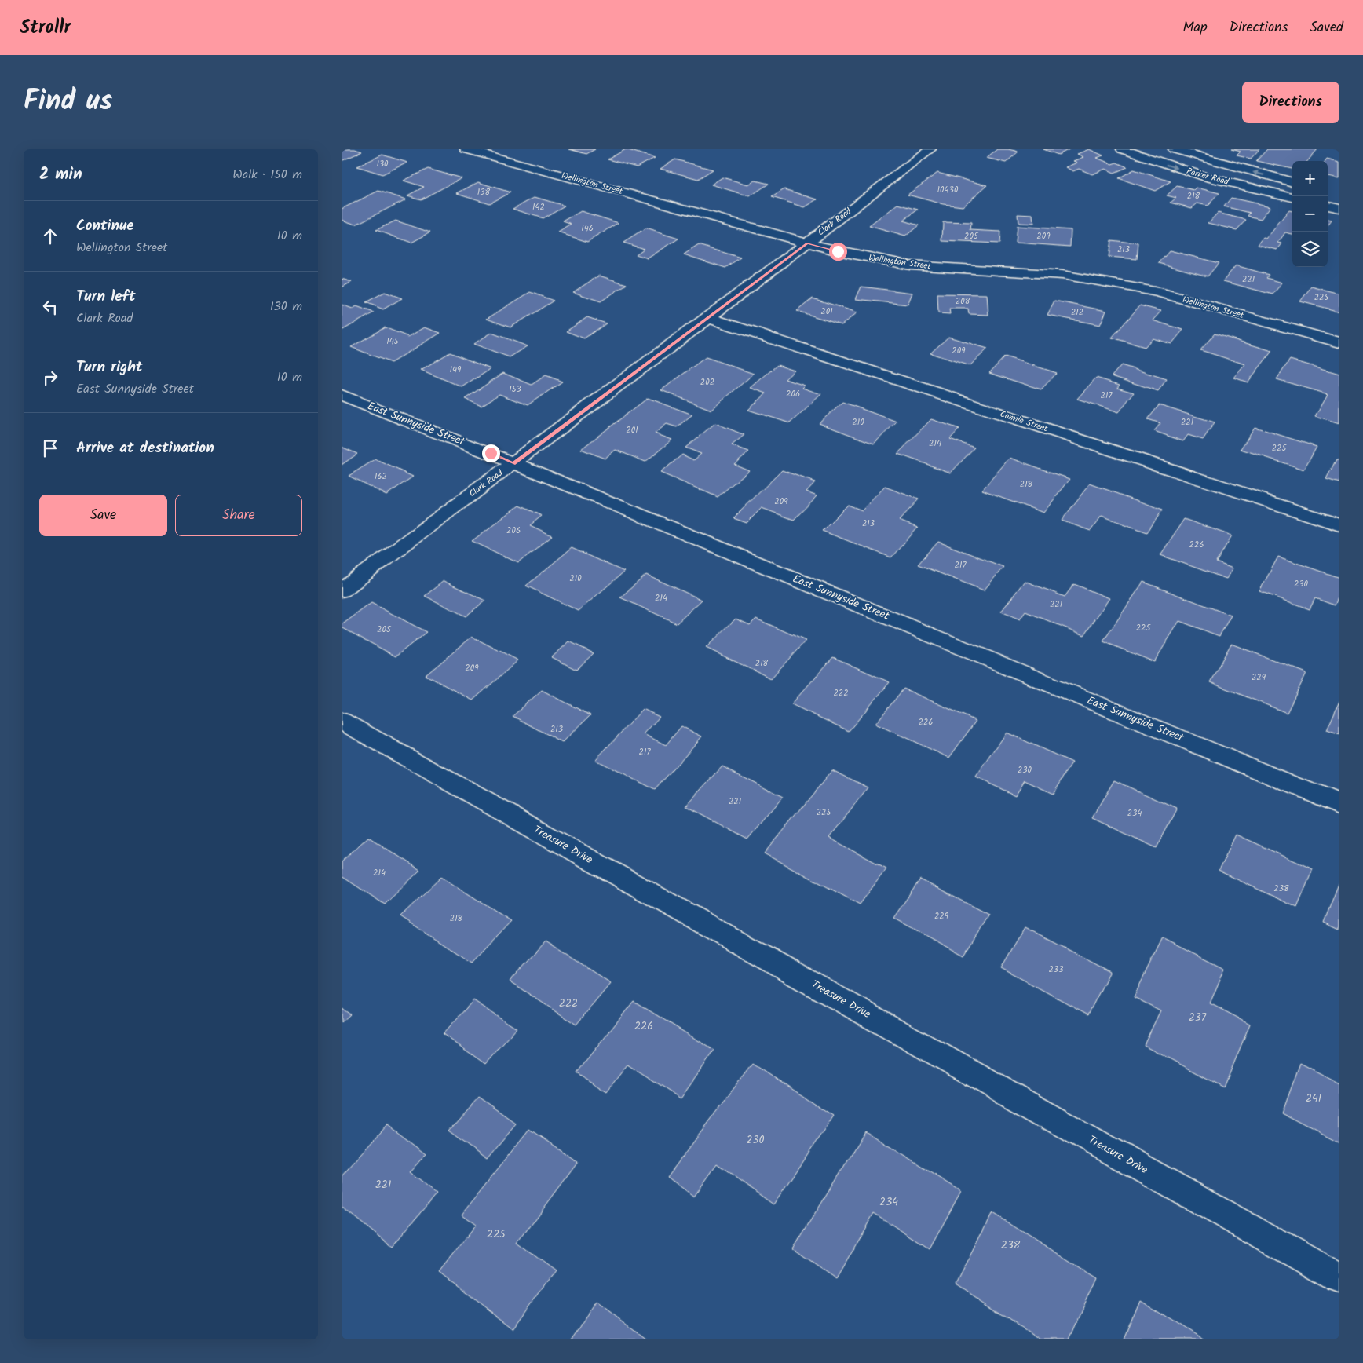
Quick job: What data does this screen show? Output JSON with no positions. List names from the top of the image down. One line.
{"streets":{"street":["Parker Road","Wellington Street","Clark Road","Connie Street","East Sunnyside Street","Treasure Drive"]},"crossings":[["Wellington Street","Clark Road"],["Clark Road","Connie Street"],["Clark Road","East Sunnyside Street"]],"house_numbers":["130","10430","138","218","142","146","205","209","213","221","225","208","201","212","145","209","149","202","153","206","217","210","221","201","214","225","162","218","209","213","206","226","217","210","230","214","221","225","205","218","209","229","222","226","213","217","230","221","225","234","214","238","229","218","233","222","237","226","241","230","221","234","225","238"],"page":{"header":"Strollr","nav":["Map","Directions","Saved"],"title":"Find us","buttons":["Directions",["Save","Share"]],"heading":["2 min","Walk · 150 m"],"map_buttons":["+","−"],"list":[["Continue","Wellington Street","10 m"],["Turn left","Clark Road","130 m"],["Turn right","East Sunnyside Street","10 m"],"Arrive at destination"]}}
